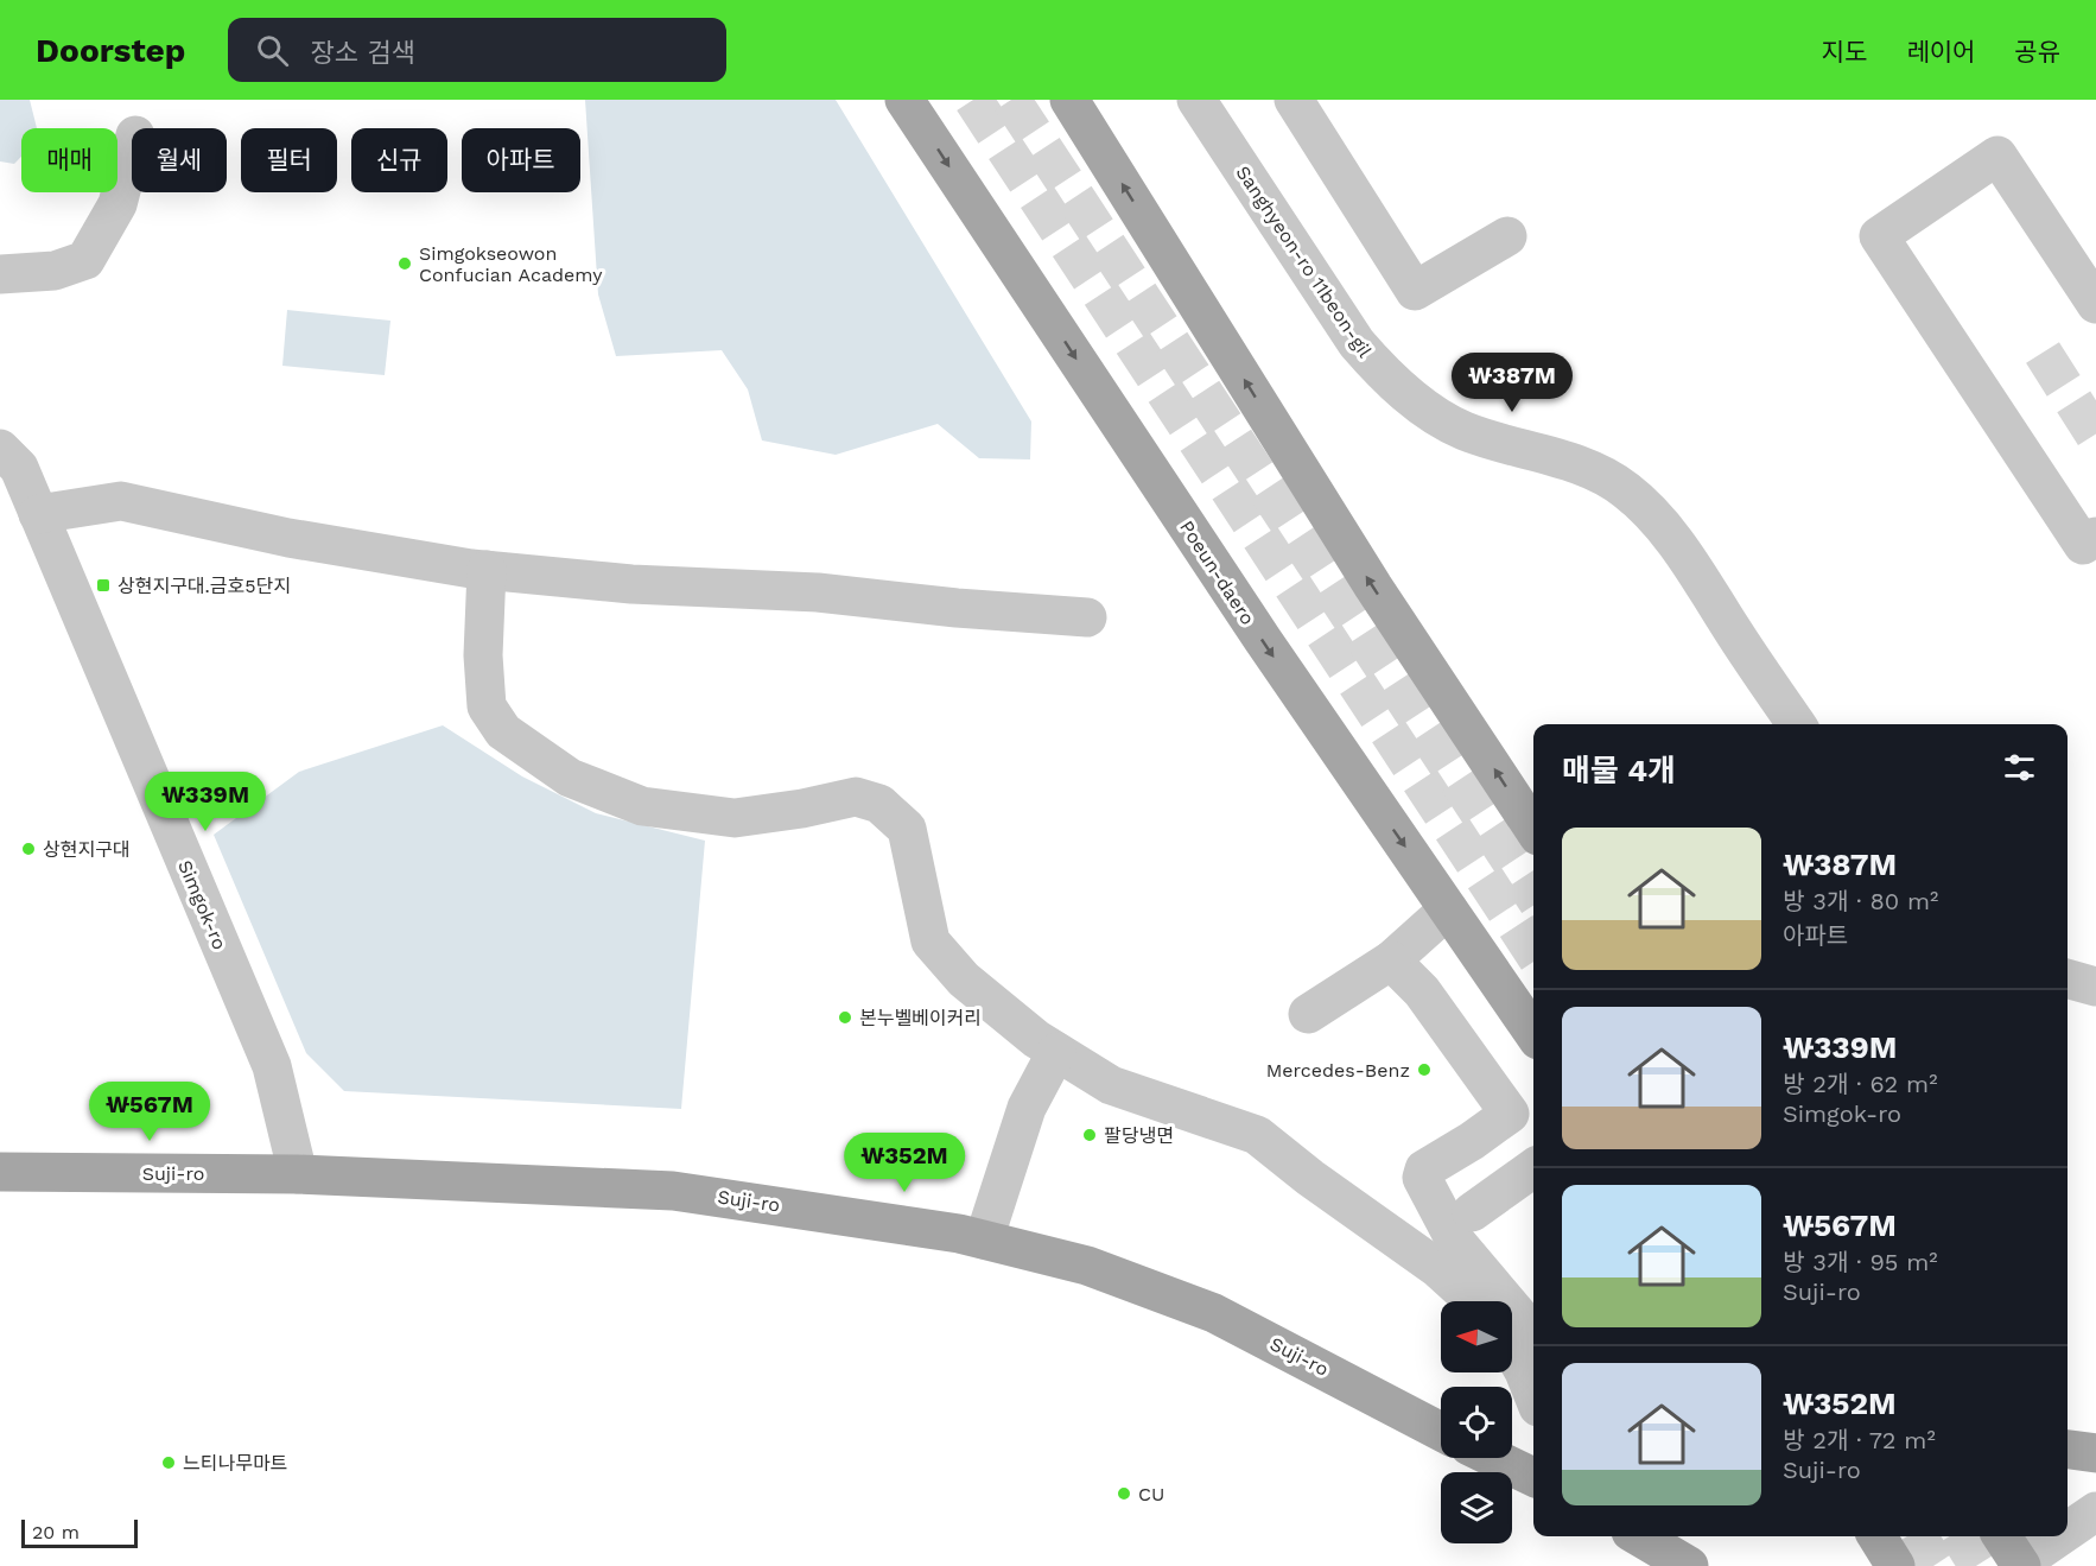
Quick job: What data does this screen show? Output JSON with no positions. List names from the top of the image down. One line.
{"streets":{"main road":["Poeun-daero","Suji-ro"],"street":["Sanghyeon-ro 11beon-gil","Simgok-ro"]},"crossings":[["Simgok-ro","Suji-ro"]],"places":{"other":["Simgokseowon Confucian Academy","상현지구대","본누벨베이커리","Mercedes-Benz","팔당냉면","느티나무마트","CU"],"transit":["상현지구대.금호5단지"]},"scale_bar":"20 m","north":"left","page":{"header":"Doorstep","search":"장소 검색","nav":["지도","레이어","공유"],"chip":["매매","월세","필터","신규","아파트"],"price":["₩387M","₩339M","₩567M","₩352M"],"heading":"매물 4개","list":[{"name":"₩387M","note":"방 3개 · 80 m² · 아파트"},{"name":"₩339M","note":"방 2개 · 62 m² · Simgok-ro"},{"name":"₩567M","note":"방 3개 · 95 m² · Suji-ro"},{"name":"₩352M","note":"방 2개 · 72 m² · Suji-ro"}],"scale":"20 m"}}
